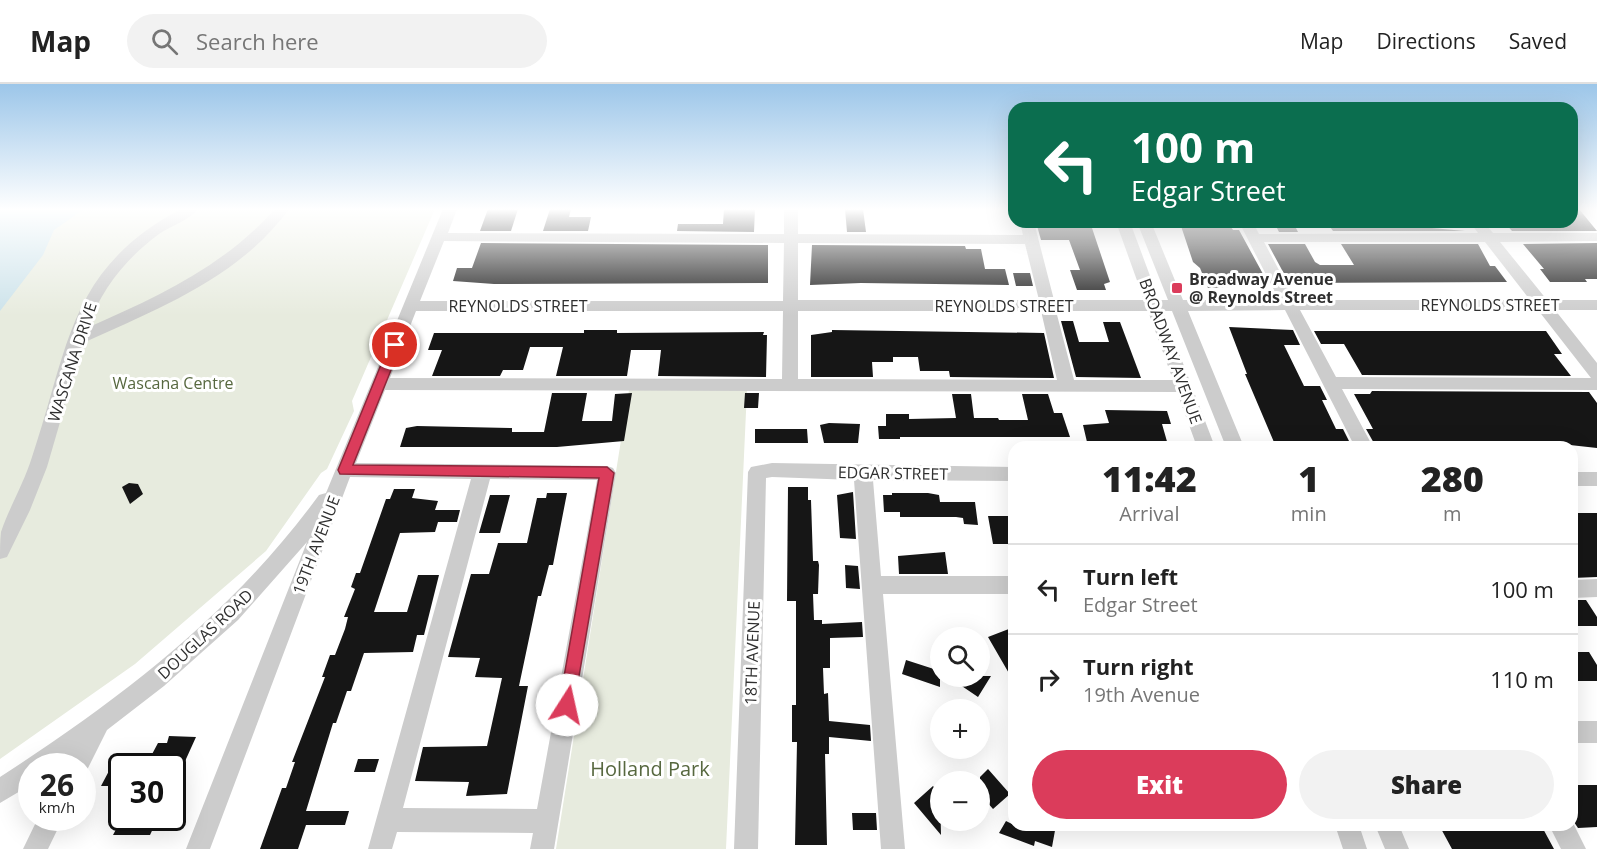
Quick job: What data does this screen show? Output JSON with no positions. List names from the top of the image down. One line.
{"streets":{"street":["REYNOLDS STREET","BROADWAY AVENUE","WASCANA DRIVE","EDGAR STREET","19TH AVENUE","DOUGLAS ROAD","18TH AVENUE"]},"crossings":[["REYNOLDS STREET","BROADWAY AVENUE"],["REYNOLDS STREET","19TH AVENUE"],["EDGAR STREET","18TH AVENUE"],["19TH AVENUE","DOUGLAS ROAD"]],"parks":["Wascana Centre","Holland Park"],"places":{"transit":["Broadway Avenue @ Reynolds Street"]},"page":{"header":"Map","search":"Search here","nav":["Map","Directions","Saved"],"turn":["100 m","Edgar Street"],"eta":["11:42","Arrival","1","min","280","m"],"list":[{"name":"Turn left","note":"Edgar Street","value":"100 m"},{"name":"Turn right","note":"19th Avenue","value":"110 m"}],"map_buttons":["+","−"],"buttons":["Exit","Share"],"speed":"26 km/h","limit":"30"}}
